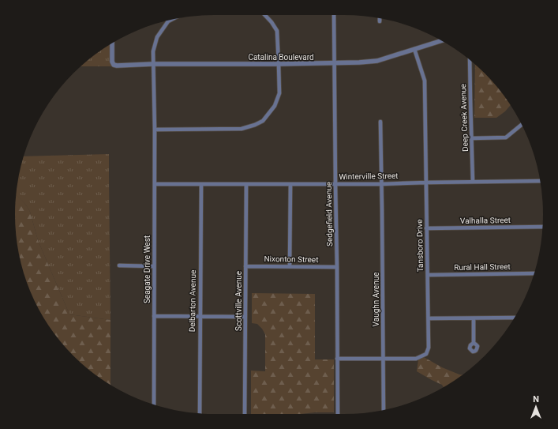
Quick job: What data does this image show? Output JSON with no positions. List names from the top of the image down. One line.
{"streets":{"street":["Catalina Boulevard","Deep Creek Avenue","Winterville Street","Sedgefield Avenue","Valhalla Street","Tansboro Drive","Nixonton Street","Rural Hall Street","Seagate Drive West","Vaughn Avenue","Delbarton Avenue","Scottville Avenue"]},"crossings":[["Catalina Boulevard","Sedgefield Avenue"],["Catalina Boulevard","Tansboro Drive"],["Catalina Boulevard","Seagate Drive West"],["Deep Creek Avenue","Winterville Street"],["Winterville Street","Sedgefield Avenue"],["Winterville Street","Tansboro Drive"],["Winterville Street","Seagate Drive West"],["Winterville Street","Vaughn Avenue"],["Winterville Street","Delbarton Avenue"],["Winterville Street","Scottville Avenue"],["Sedgefield Avenue","Tansboro Drive"],["Sedgefield Avenue","Nixonton Street"],["Valhalla Street","Tansboro Drive"],["Tansboro Drive","Rural Hall Street"],["Tansboro Drive","Vaughn Avenue"],["Nixonton Street","Scottville Avenue"]],"north":"top"}
